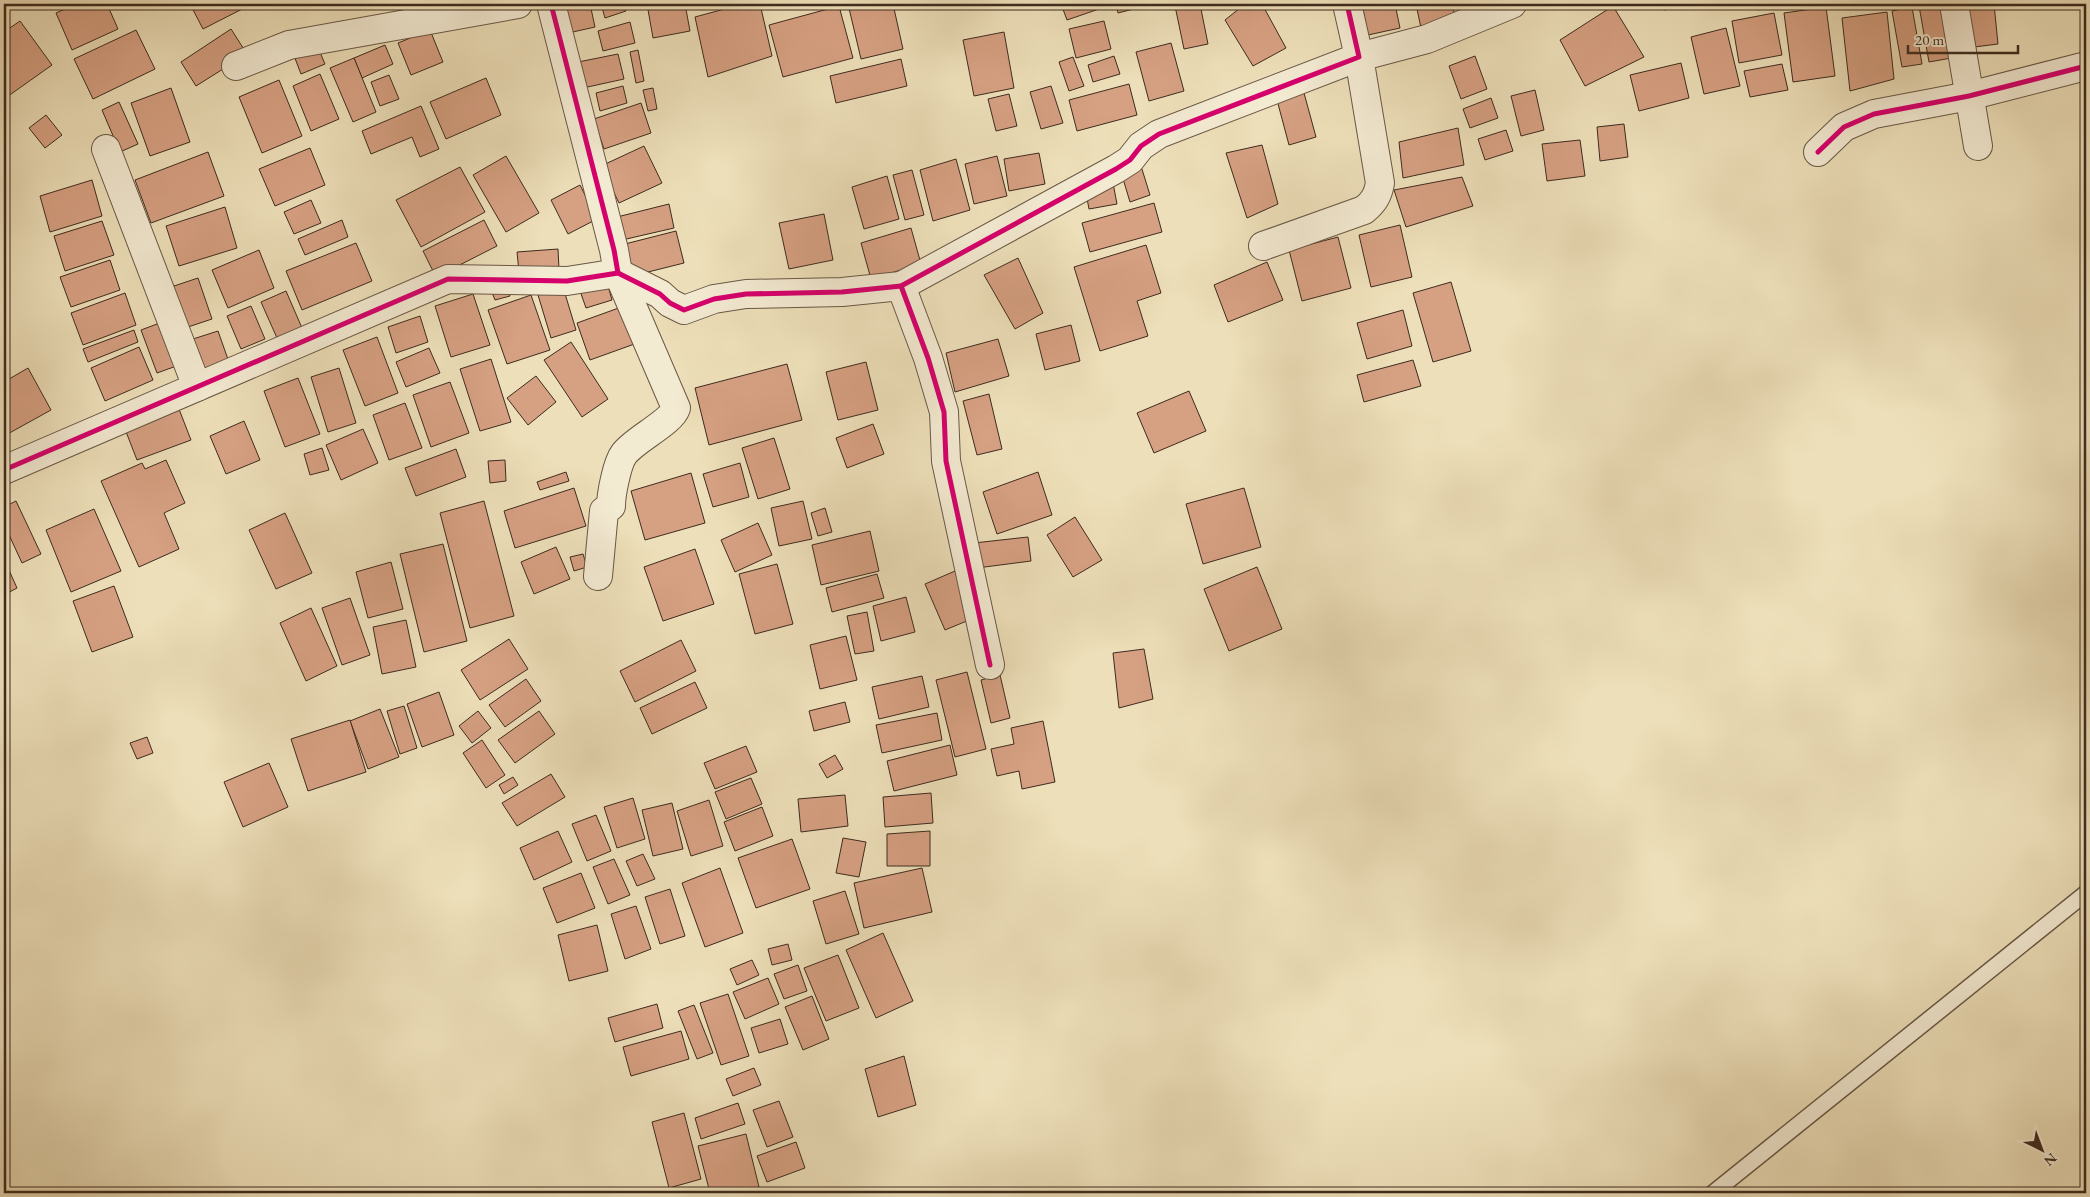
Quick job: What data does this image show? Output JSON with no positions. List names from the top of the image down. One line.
{"scale_bar":"20 m","north":"bottom right"}
